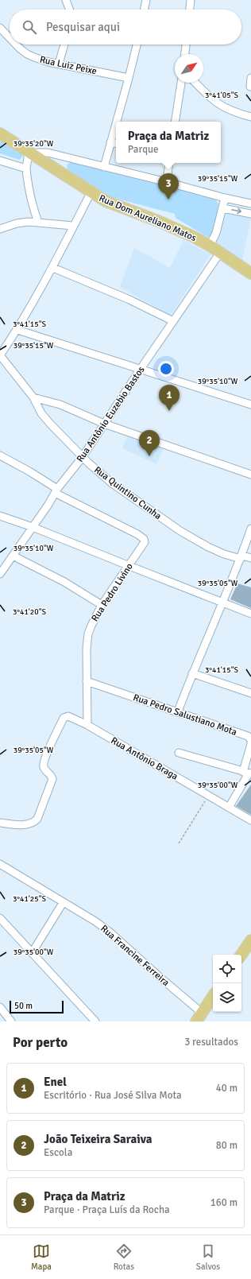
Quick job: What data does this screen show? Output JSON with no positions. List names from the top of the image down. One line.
{"streets":{"main road":["Rua Dom Aureliano Matos"],"street":["Rua Luiz Peixe","Rua Antônio Euzebio Bastos","Rua Quintino Cunha","Rua Pedro Livino","Rua Pedro Salustiano Mota","Rua Antônio Braga","Rua Francine Ferreira"]},"crossings":[["Rua Dom Aureliano Matos","Rua Antônio Euzebio Bastos"],["Rua Antônio Euzebio Bastos","Rua Quintino Cunha"],["Rua Antônio Euzebio Bastos","Rua Pedro Livino"],["Rua Pedro Livino","Rua Pedro Salustiano Mota"],["Rua Pedro Livino","Rua Antônio Braga"],["Rua Pedro Salustiano Mota","Rua Antônio Braga"]],"scale_bar":"50 m","north":"top right","page":{"search":"Pesquisar aqui","popup":["Praça da Matriz","Parque"],"pins":["3","1","2"],"scale":"50 m","heading":["Por perto","3 resultados"],"list":[{"mark":"1","name":"Enel","note":"Escritório · Rua José Silva Mota","value":"40 m"},{"mark":"2","name":"João Teixeira Saraiva","note":"Escola","value":"80 m"},{"mark":"3","name":"Praça da Matriz","note":"Parque · Praça Luís da Rocha","value":"160 m"}],"nav":["Mapa","Rotas","Salvos"]},"coordinates":["3°41'05\"S","39°35'20\"W","39°35'15\"W","3°41'15\"S","39°35'10\"W","39°35'05\"W","3°41'20\"S","39°35'00\"W","3°41'25\"S"]}
